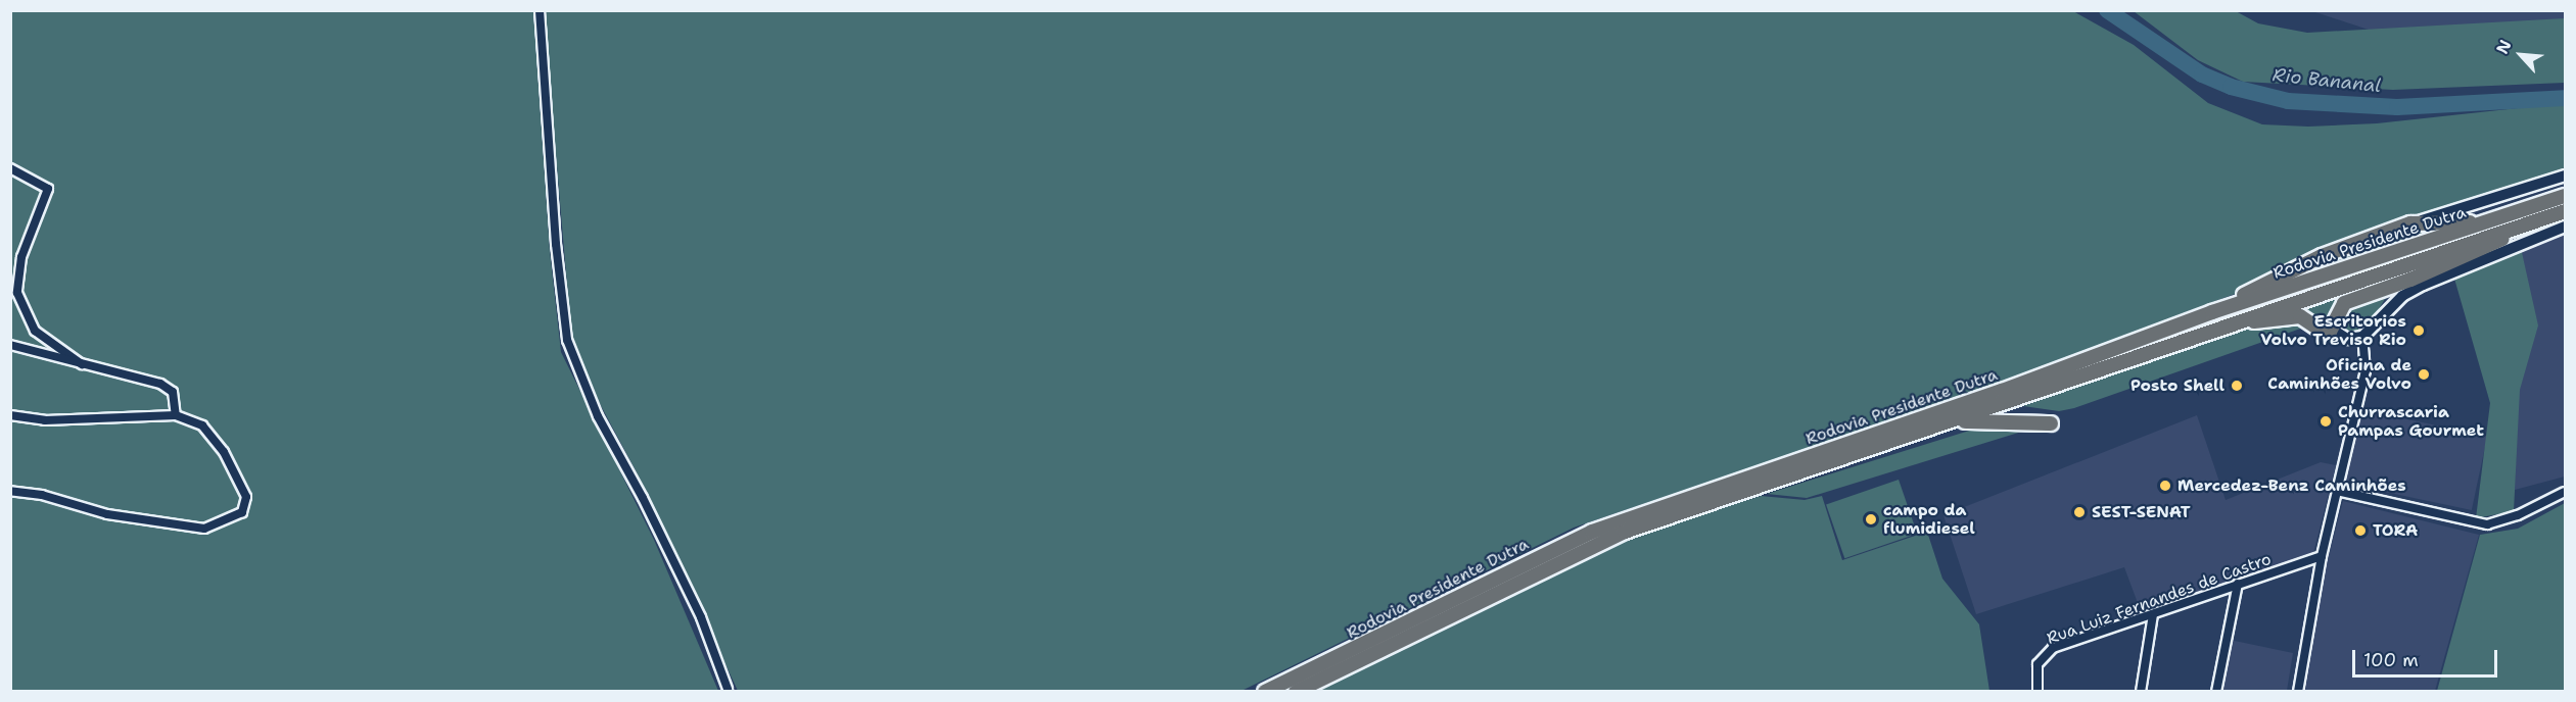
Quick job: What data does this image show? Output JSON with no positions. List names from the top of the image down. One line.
{"streets":{"highway":["Rodovia Presidente Dutra"],"street":["Rua Luiz Fernandes de Castro"]},"water":["Rio Bananal"],"places":["Escritorios Volvo Treviso Rio","Oficina de Caminhões Volvo","Posto Shell","Churrascaria Pampas Gourmet","Mercedez-Benz Caminhões","SEST-SENAT","campo da flumidiesel","TORA"],"scale_bar":"100 m","north":"top left"}
